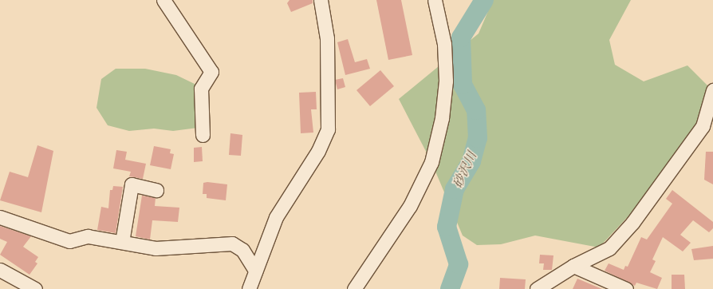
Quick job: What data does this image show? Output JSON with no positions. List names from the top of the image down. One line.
{"water":["砂沢川"]}
